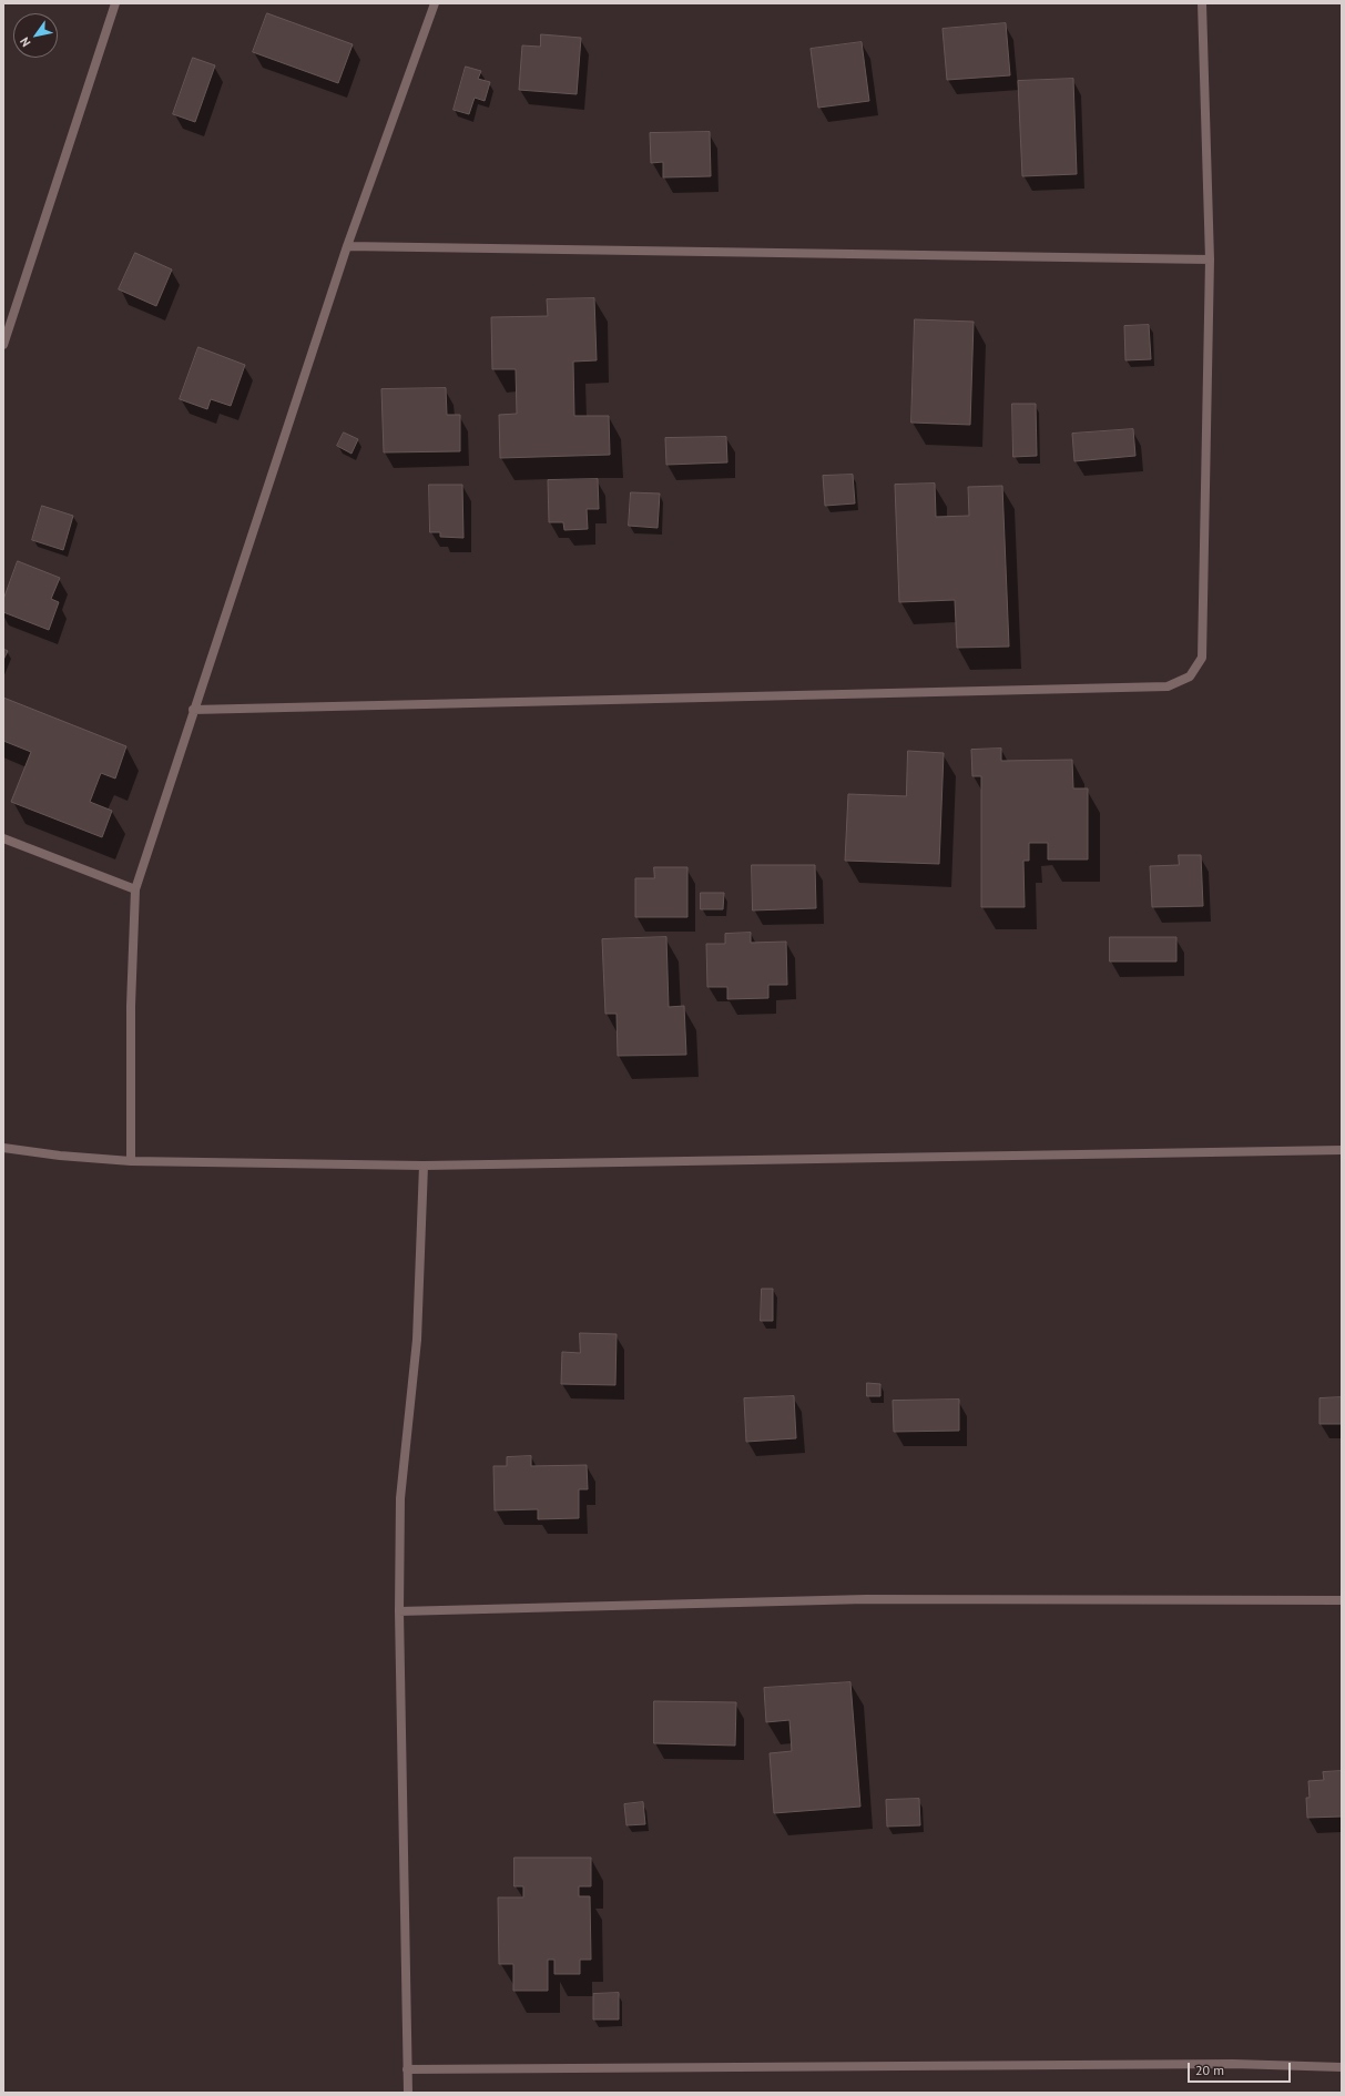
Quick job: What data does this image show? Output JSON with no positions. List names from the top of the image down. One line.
{"scale_bar":"20 m","north":"bottom left"}
